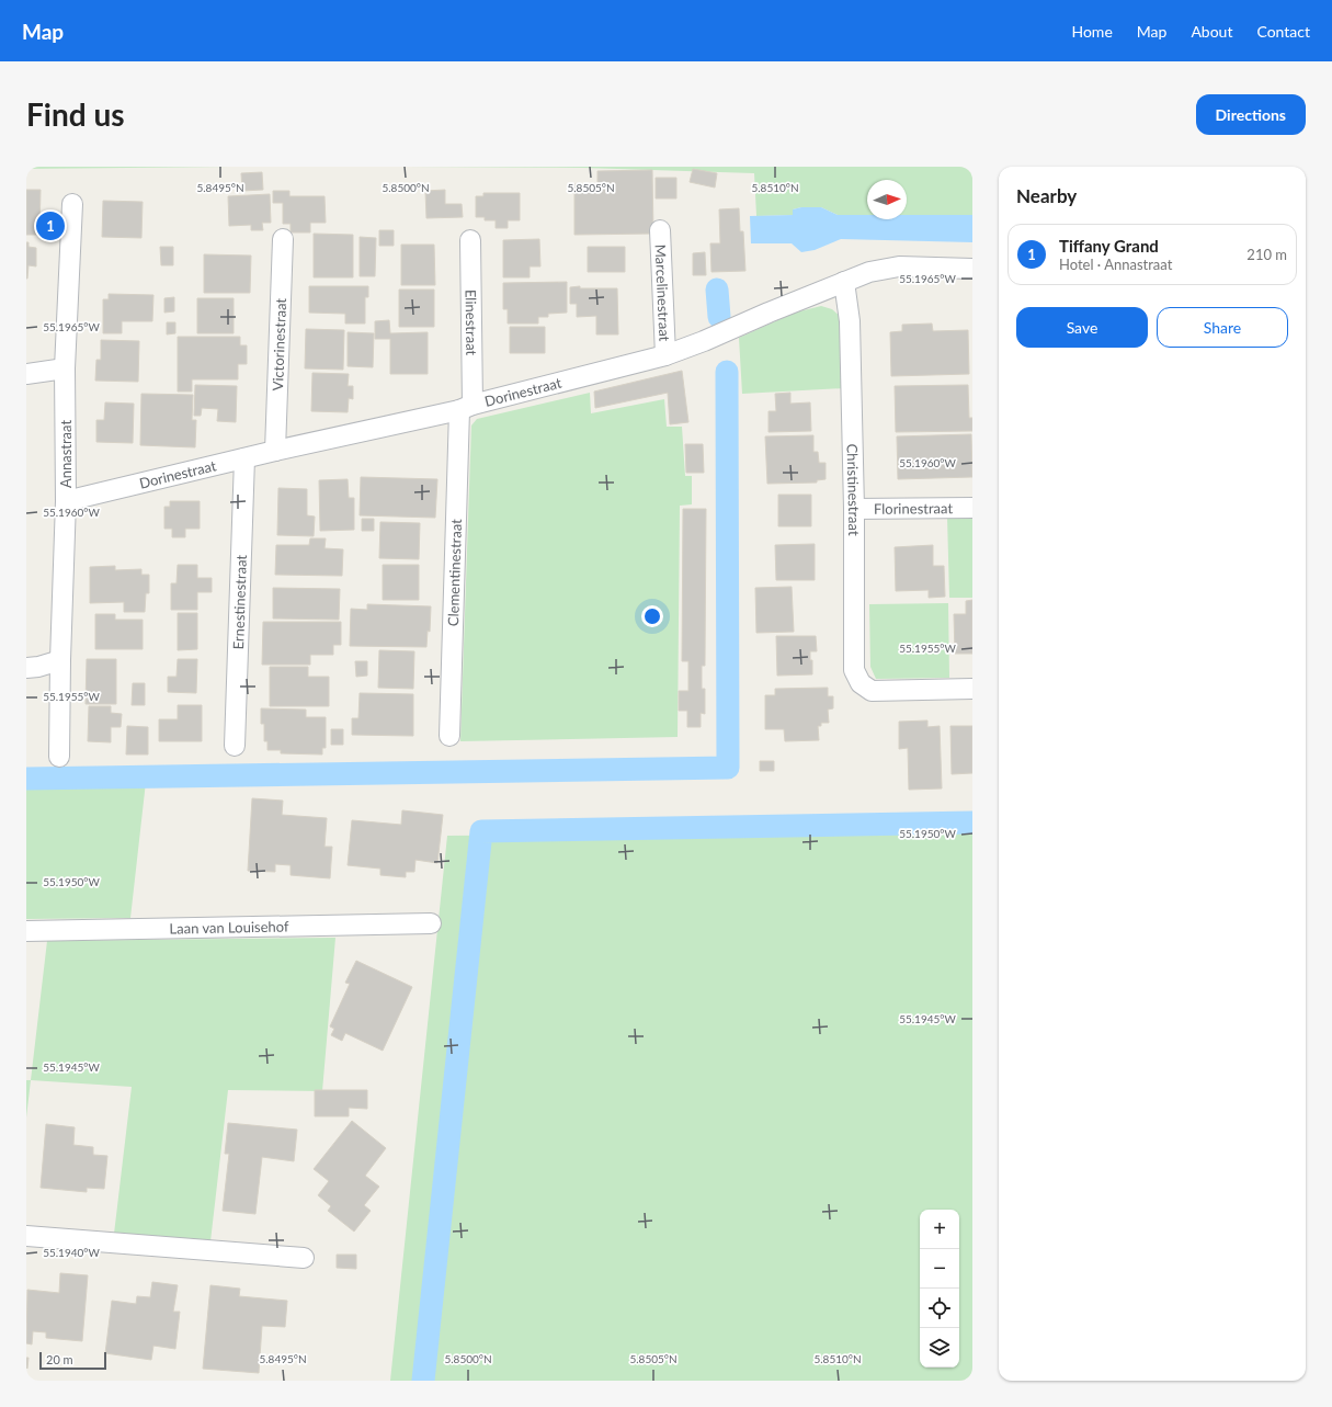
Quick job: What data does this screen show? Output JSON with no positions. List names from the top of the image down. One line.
{"streets":{"street":["Marcelinestraat","Elinestraat","Victorinestraat","Dorinestraat","Annastraat","Christinestraat","Florinestraat","Clementinestraat","Ernestinestraat","Laan van Louisehof"]},"crossings":[["Marcelinestraat","Dorinestraat"],["Elinestraat","Dorinestraat"],["Elinestraat","Clementinestraat"],["Victorinestraat","Dorinestraat"],["Dorinestraat","Annastraat"],["Dorinestraat","Christinestraat"],["Dorinestraat","Clementinestraat"],["Dorinestraat","Ernestinestraat"],["Christinestraat","Florinestraat"]],"scale_bar":"20 m","north":"right","page":{"header":"Map","nav":["Home","Map","About","Contact"],"buttons":["Directions",["Save","Share"]],"title":"Find us","heading":"Nearby","pins":"1","list":[{"mark":"1","name":"Tiffany Grand","note":"Hotel · Annastraat","value":"210 m"}],"map_buttons":["+","−"],"scale":"20 m"},"coordinates":["5.8495°N","5.8500°N","5.8505°N","5.8510°N","55.1965°W","55.1960°W","55.1955°W","55.1950°W","55.1945°W","55.1940°W"]}
